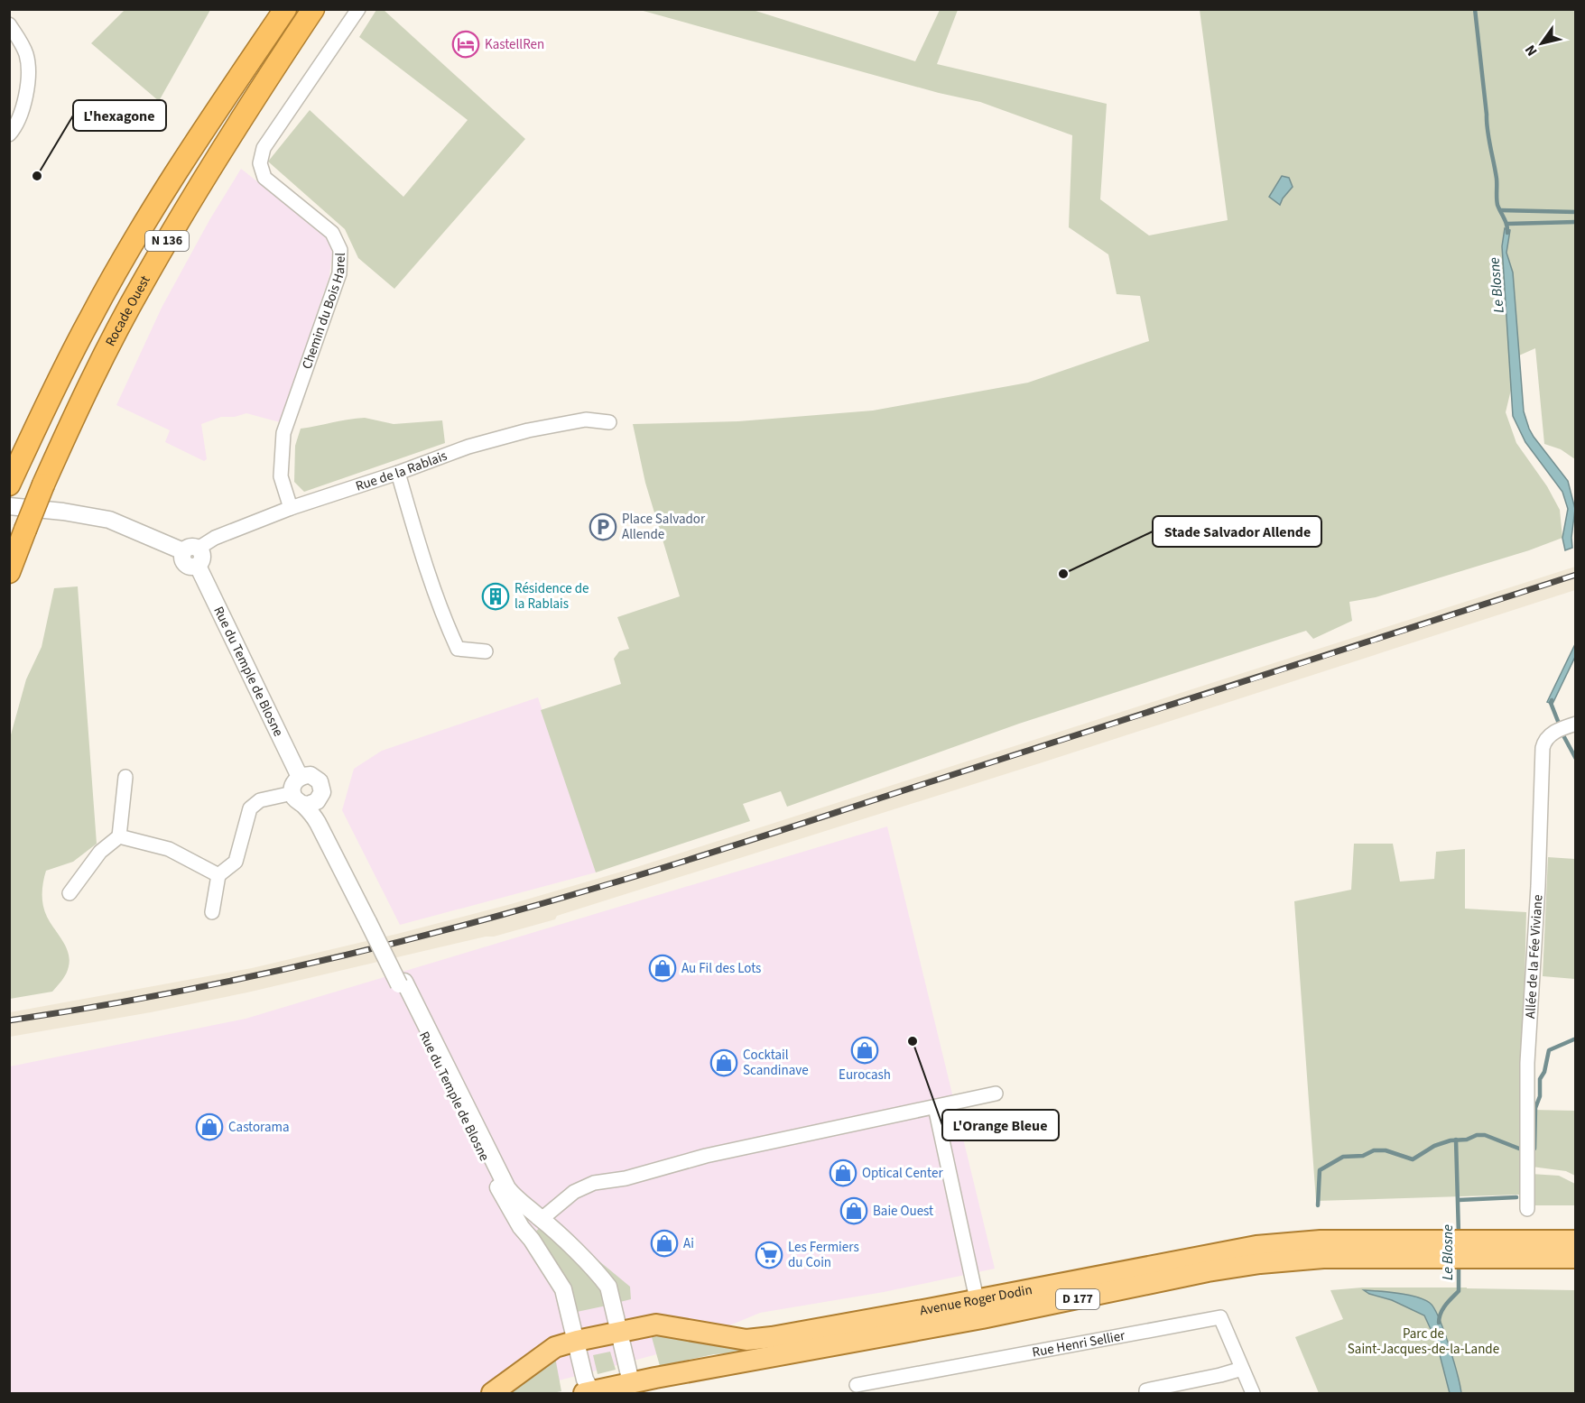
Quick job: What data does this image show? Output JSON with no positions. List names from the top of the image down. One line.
{"streets":{"highway":["N 136","Rocade Ouest"],"main road":["Avenue Roger Dodin","D 177"],"street":["Chemin du Bois Harel","Rue de la Rablais","Rue du Temple de Blosne","Allée de la Fée Viviane","Rue Henri Sellier"]},"crossings":[["Chemin du Bois Harel","Rue de la Rablais"],["Rue de la Rablais","Rue du Temple de Blosne"],["Rue du Temple de Blosne","Avenue Roger Dodin"]],"water":["Le Blosne"],"parks":["Parc de Saint-Jacques-de-la-Lande"],"places":{"hotel":["KastellRen"],"other":["L'hexagone","Stade Salvador Allende","L'Orange Bleue"],"parking":["Place Salvador Allende"],"building":["Résidence de la Rablais"],"shop":["Au Fil des Lots","Eurocash","Cocktail Scandinave","Castorama","Optical Center","Baie Ouest","Ai"],"supermarket":["Les Fermiers du Coin"]},"north":"bottom left"}
